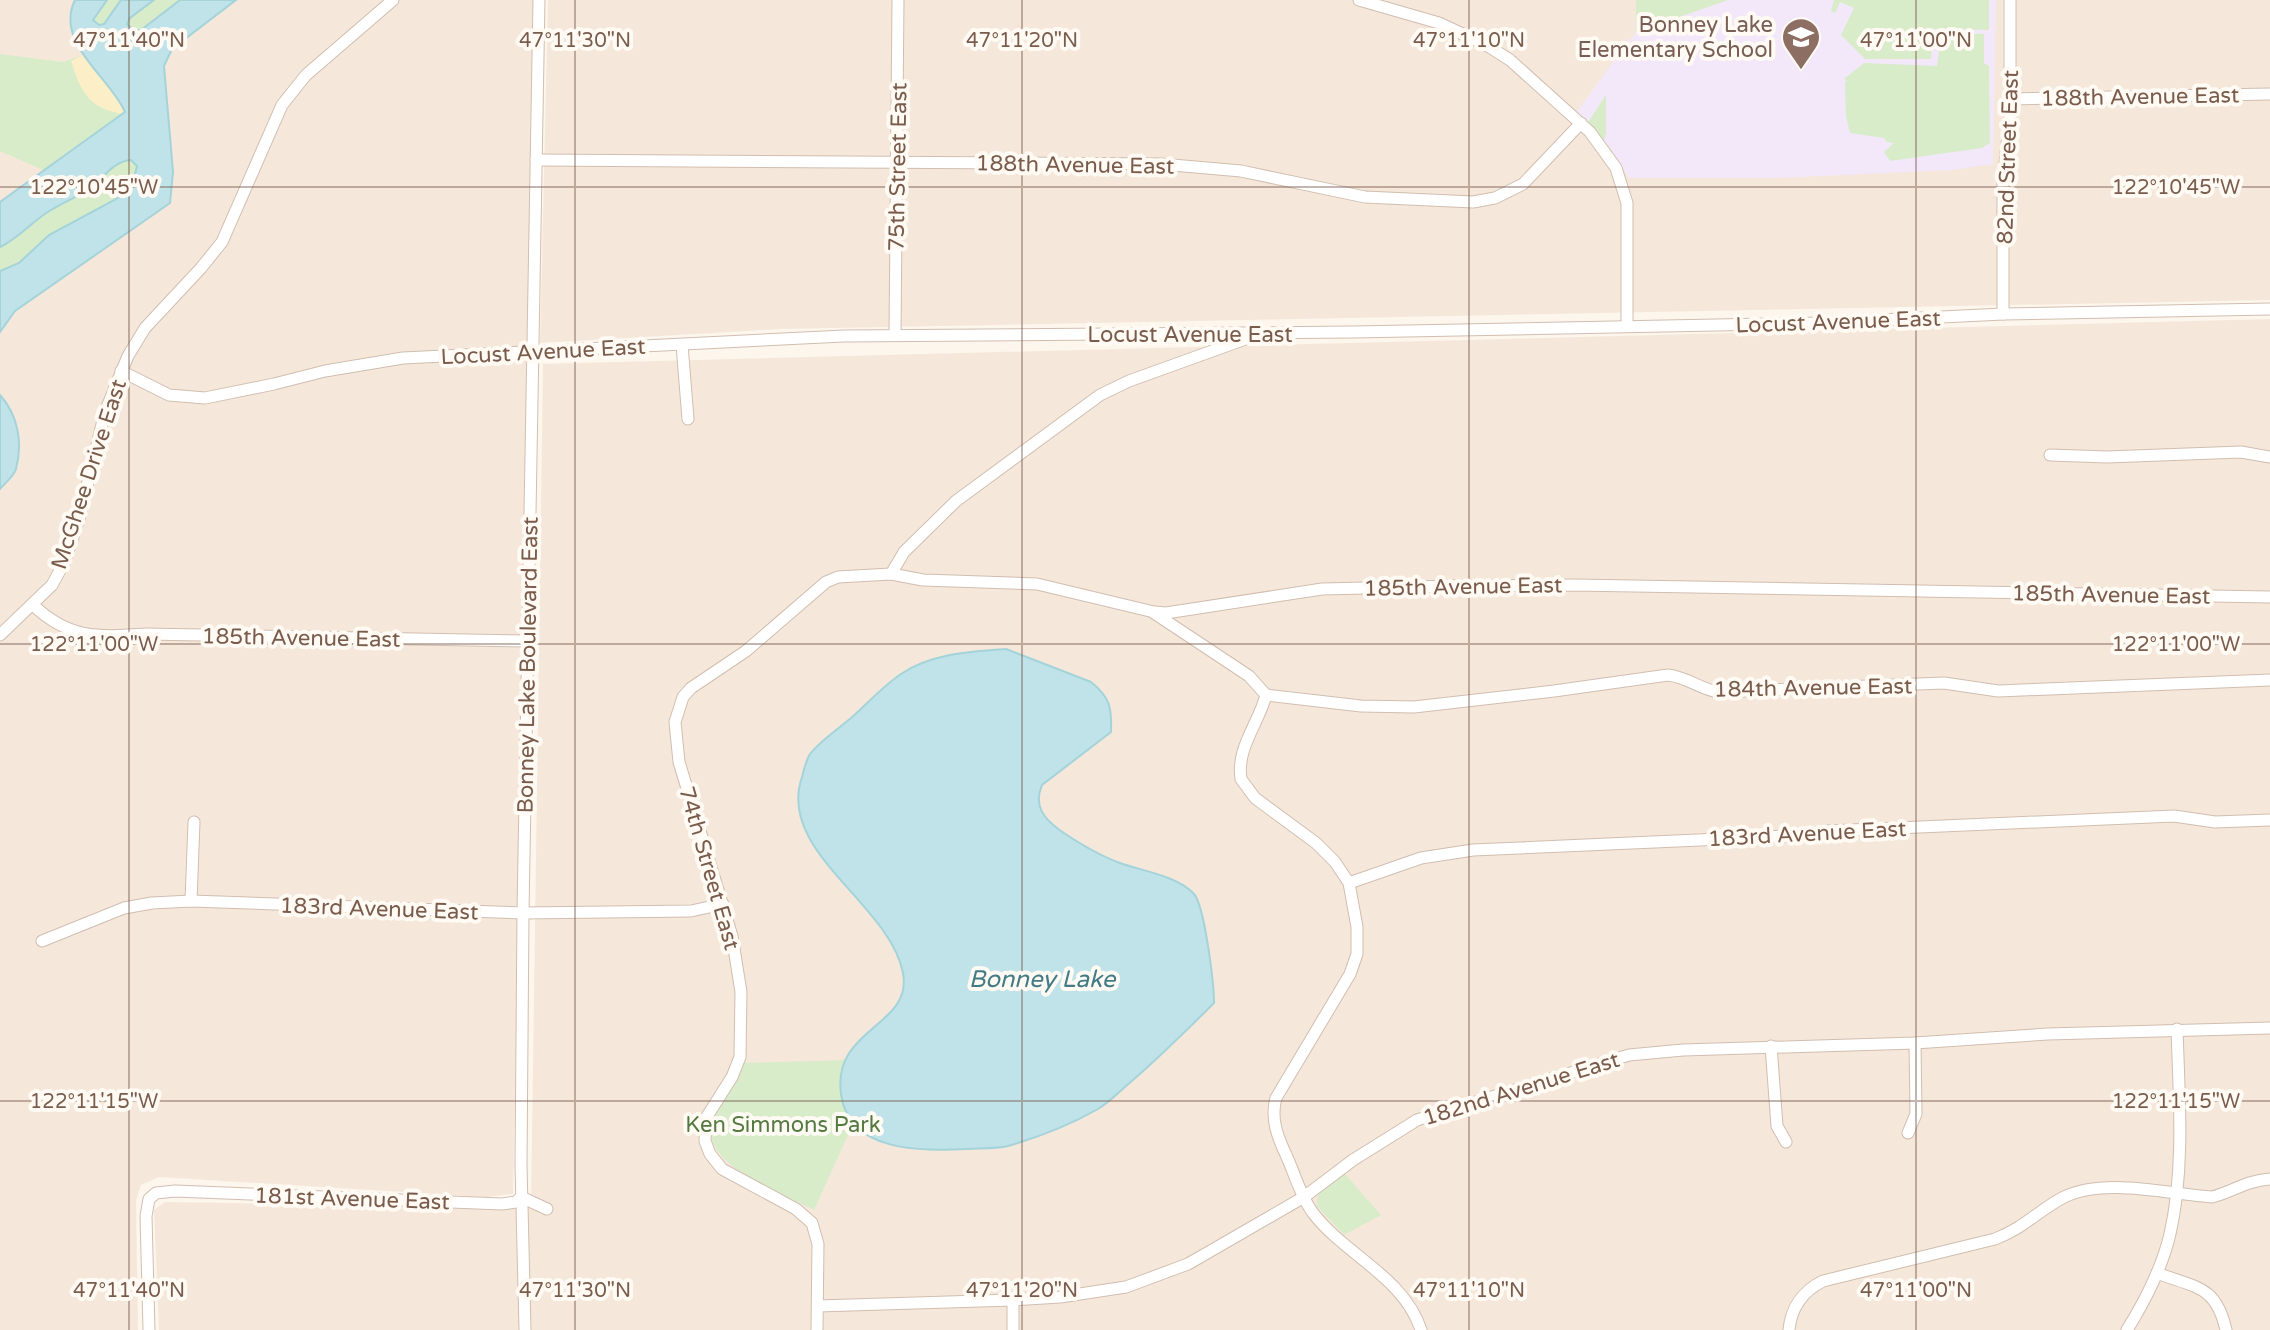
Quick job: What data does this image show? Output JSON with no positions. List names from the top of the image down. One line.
{"streets":{"street":["188th Avenue East","82nd Street East","75th Street East","Locust Avenue East","McGhee Drive East","185th Avenue East","Bonney Lake Boulevard East","184th Avenue East","183rd Avenue East","74th Street East","182nd Avenue East","181st Avenue East"]},"crossings":[["188th Avenue East","82nd Street East"],["188th Avenue East","75th Street East"],["188th Avenue East","Bonney Lake Boulevard East"],["82nd Street East","Locust Avenue East"],["75th Street East","Locust Avenue East"],["Locust Avenue East","McGhee Drive East"],["Locust Avenue East","Bonney Lake Boulevard East"],["McGhee Drive East","185th Avenue East"],["185th Avenue East","Bonney Lake Boulevard East"],["185th Avenue East","74th Street East"],["Bonney Lake Boulevard East","183rd Avenue East"],["Bonney Lake Boulevard East","181st Avenue East"],["183rd Avenue East","74th Street East"],["74th Street East","182nd Avenue East"]],"water":["Bonney Lake"],"parks":["Ken Simmons Park"],"places":{"school or university":["Bonney Lake Elementary School"]},"coordinates":["47°11'40\"N","47°11'30\"N","47°11'20\"N","47°11'10\"N","47°11'00\"N","122°10'45\"W","122°11'00\"W","122°11'15\"W"]}
